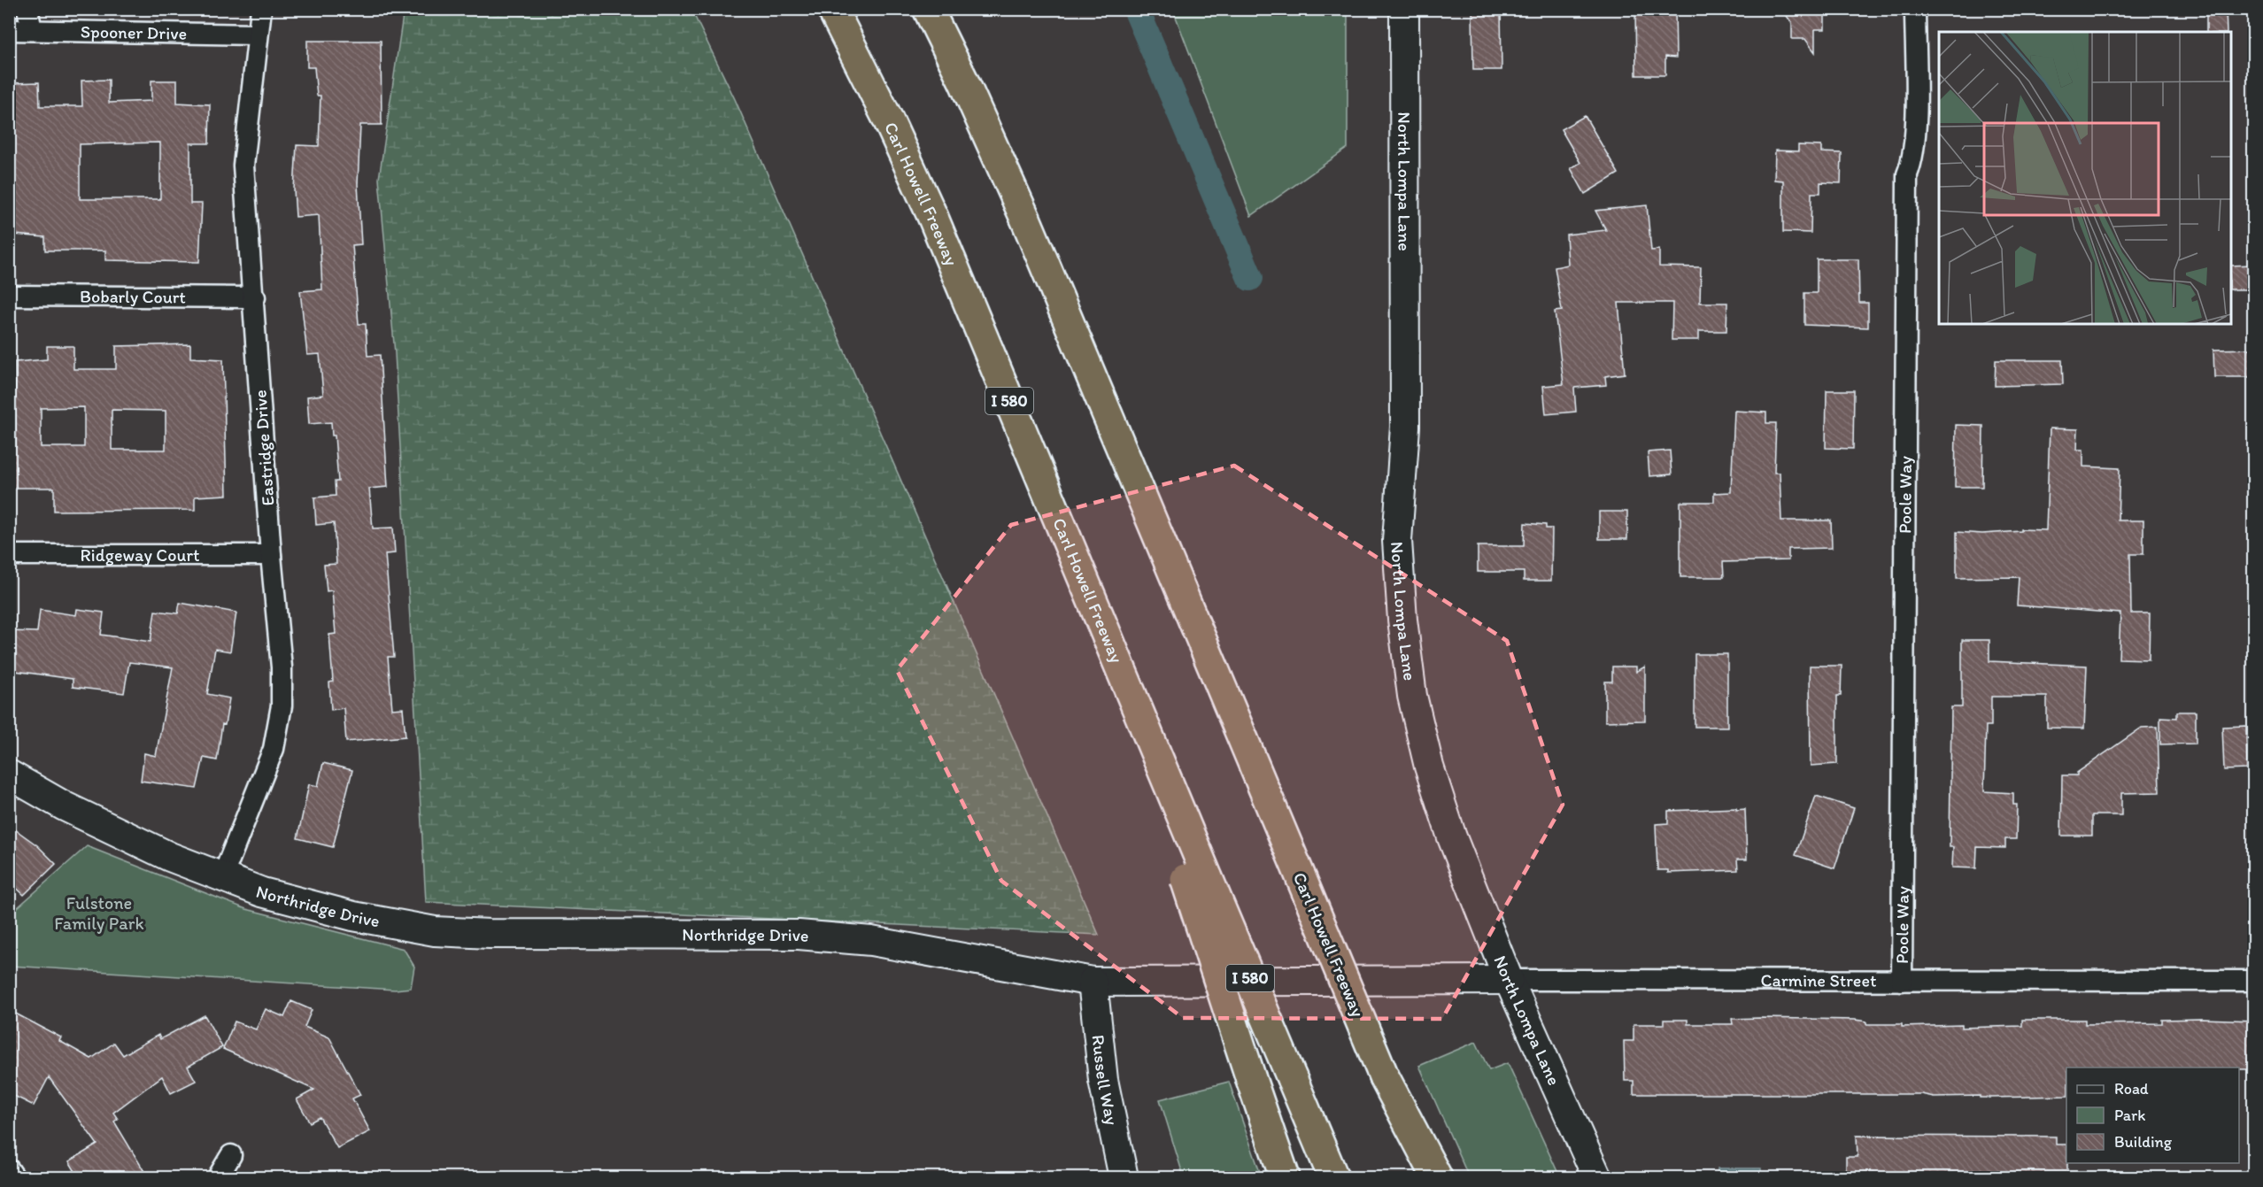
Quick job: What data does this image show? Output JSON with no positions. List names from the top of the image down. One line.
{"streets":{"highway":["Carl Howell Freeway","I 580"],"street":["Spooner Drive","North Lompa Lane","Bobarly Court","Eastridge Drive","Poole Way","Ridgeway Court","Northridge Drive","Carmine Street","Russell Way"]},"crossings":[["Spooner Drive","Eastridge Drive"],["North Lompa Lane","Northridge Drive"],["North Lompa Lane","Carmine Street"],["Carl Howell Freeway","I 580"],["Bobarly Court","Eastridge Drive"],["Eastridge Drive","Ridgeway Court"],["Eastridge Drive","Northridge Drive"],["Poole Way","Carmine Street"],["Northridge Drive","Carmine Street"],["Northridge Drive","Russell Way"]],"parks":["Fulstone Family Park"],"legend":["Road","Park","Building"]}
